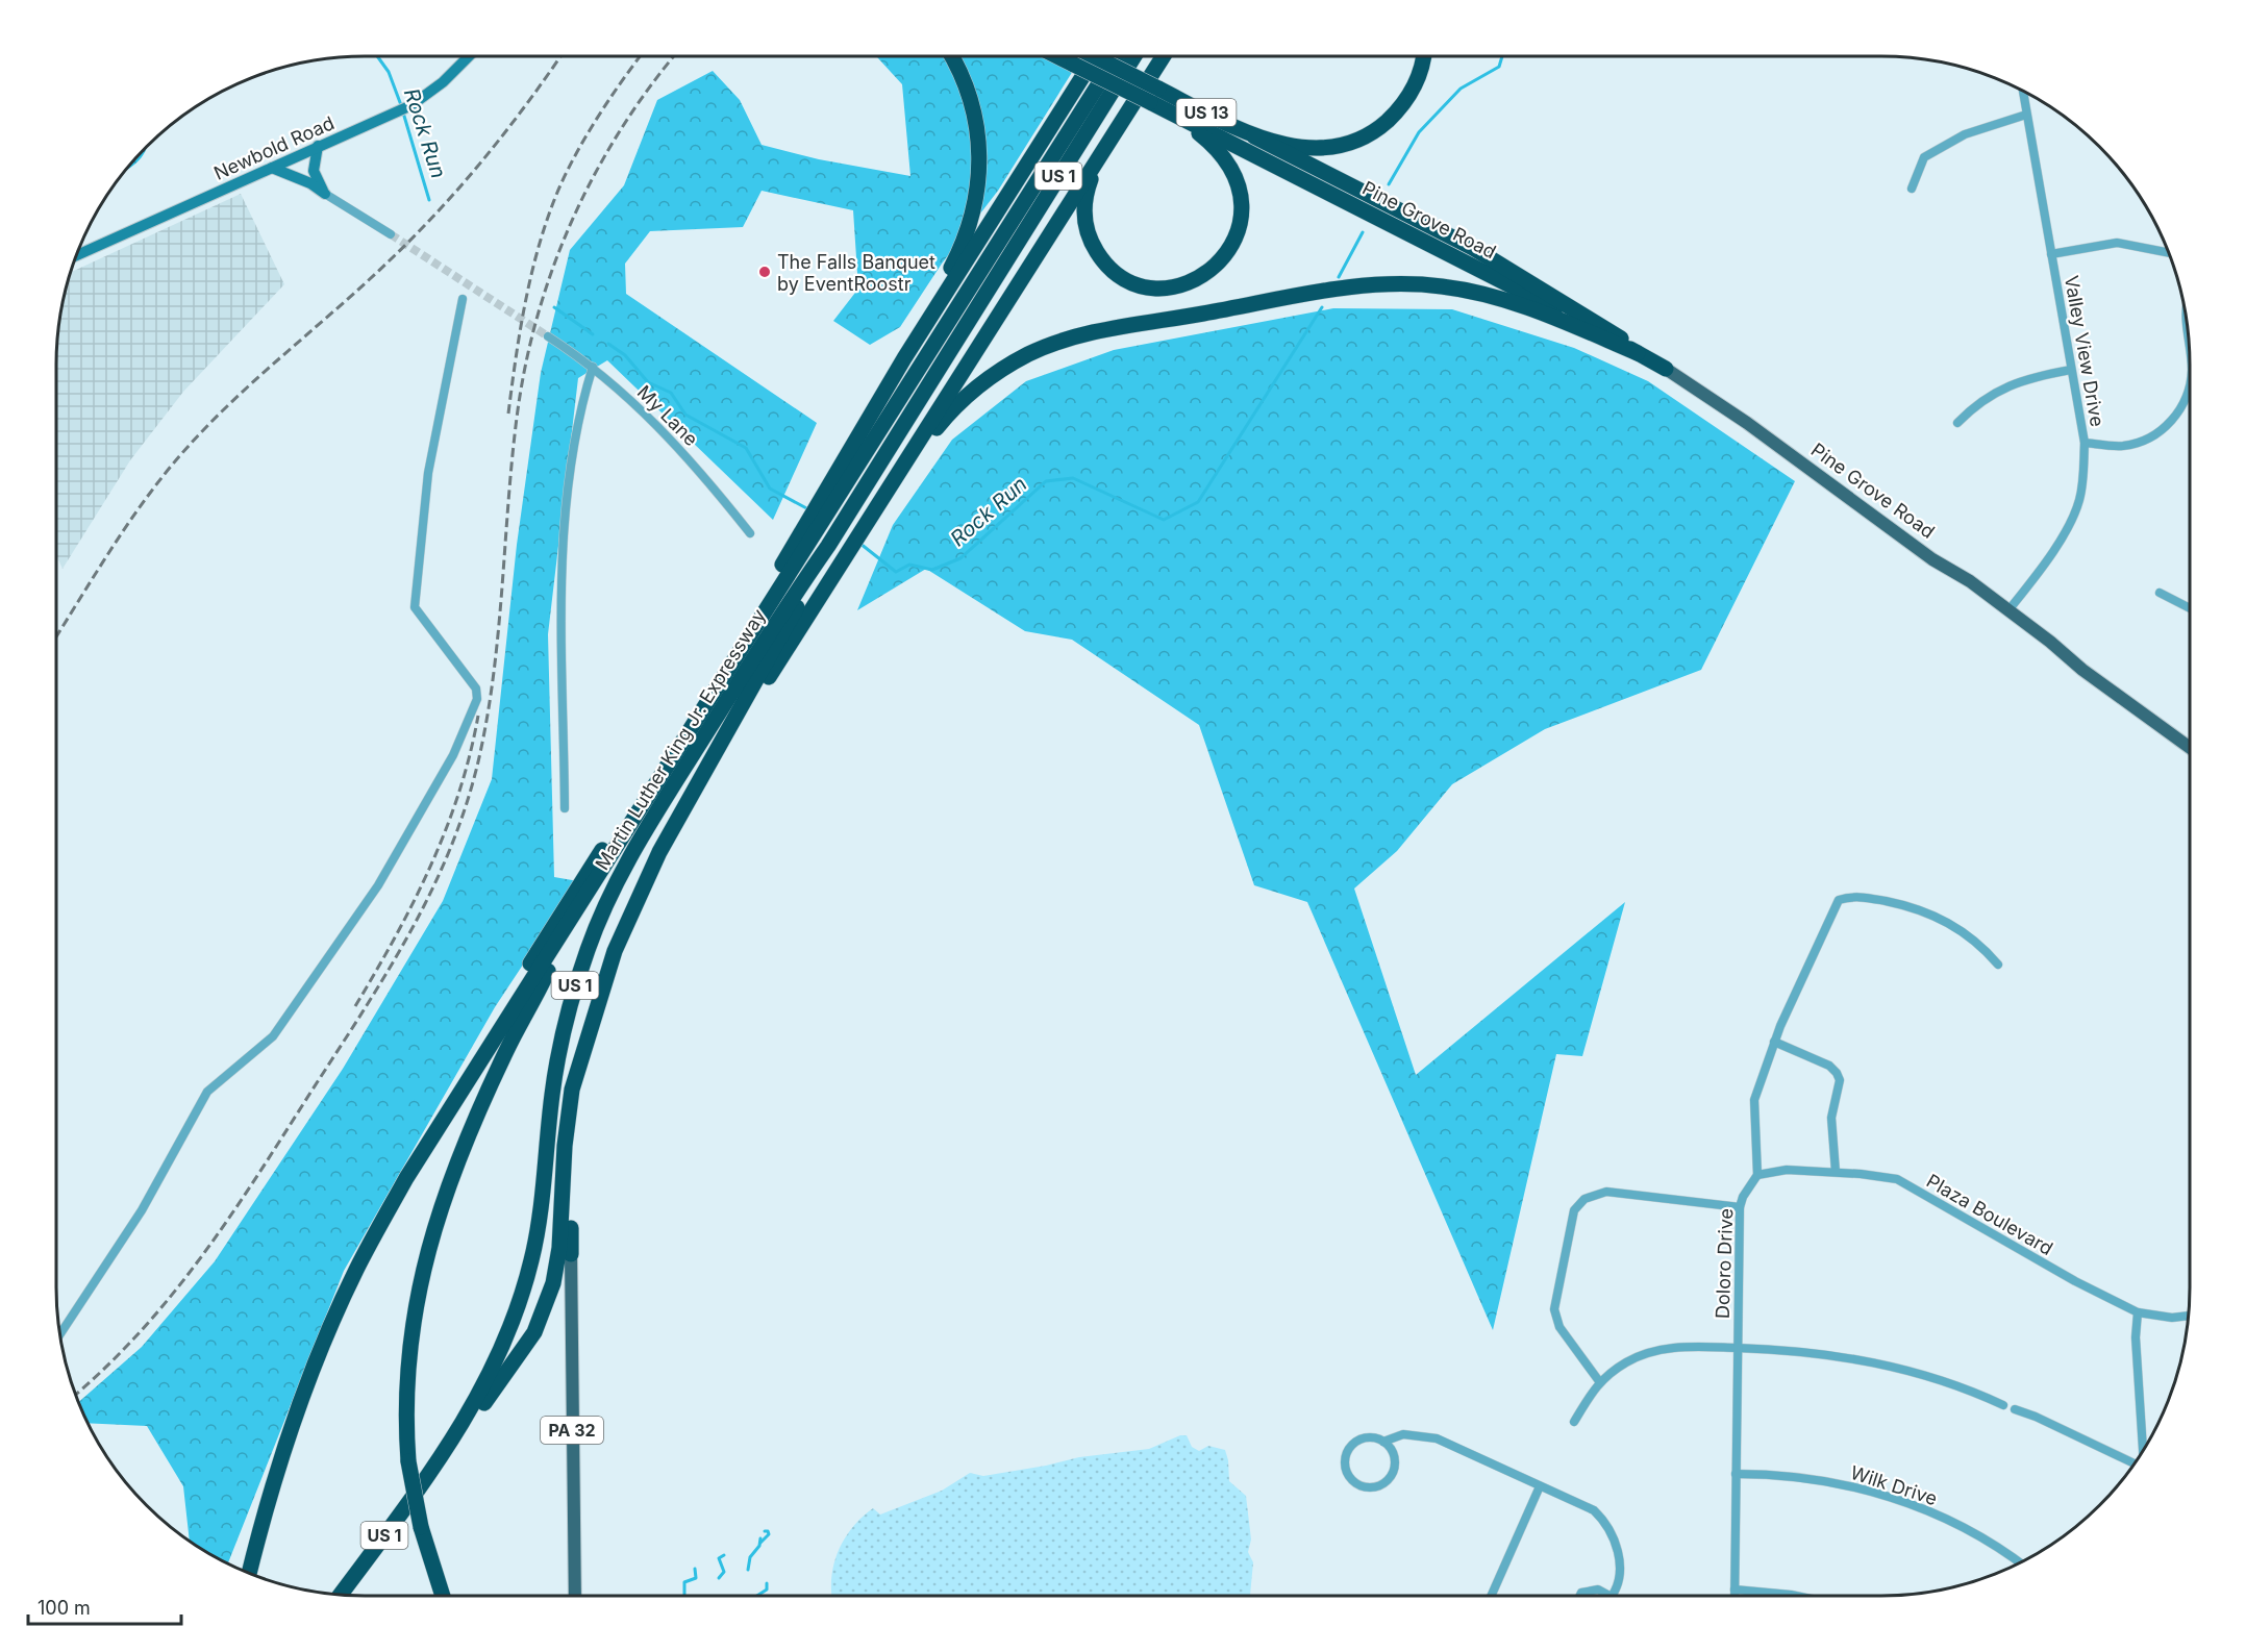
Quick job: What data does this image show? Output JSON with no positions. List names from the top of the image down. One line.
{"streets":{"highway":["US 13","US 1","Pine Grove Road","Martin Luther King Jr. Expressway"],"main road":["Newbold Road","PA 32"],"street":["Valley View Drive","My Lane","Plaza Boulevard","Doloro Drive","Wilk Drive"]},"crossings":[["US 13","Pine Grove Road"],["US 1","Martin Luther King Jr. Expressway"],["Pine Grove Road","Valley View Drive"],["Plaza Boulevard","Doloro Drive"],["Doloro Drive","Wilk Drive"]],"water":["Rock Run"],"places":["The Falls Banquet by EventRoostr"],"scale_bar":"100 m"}
